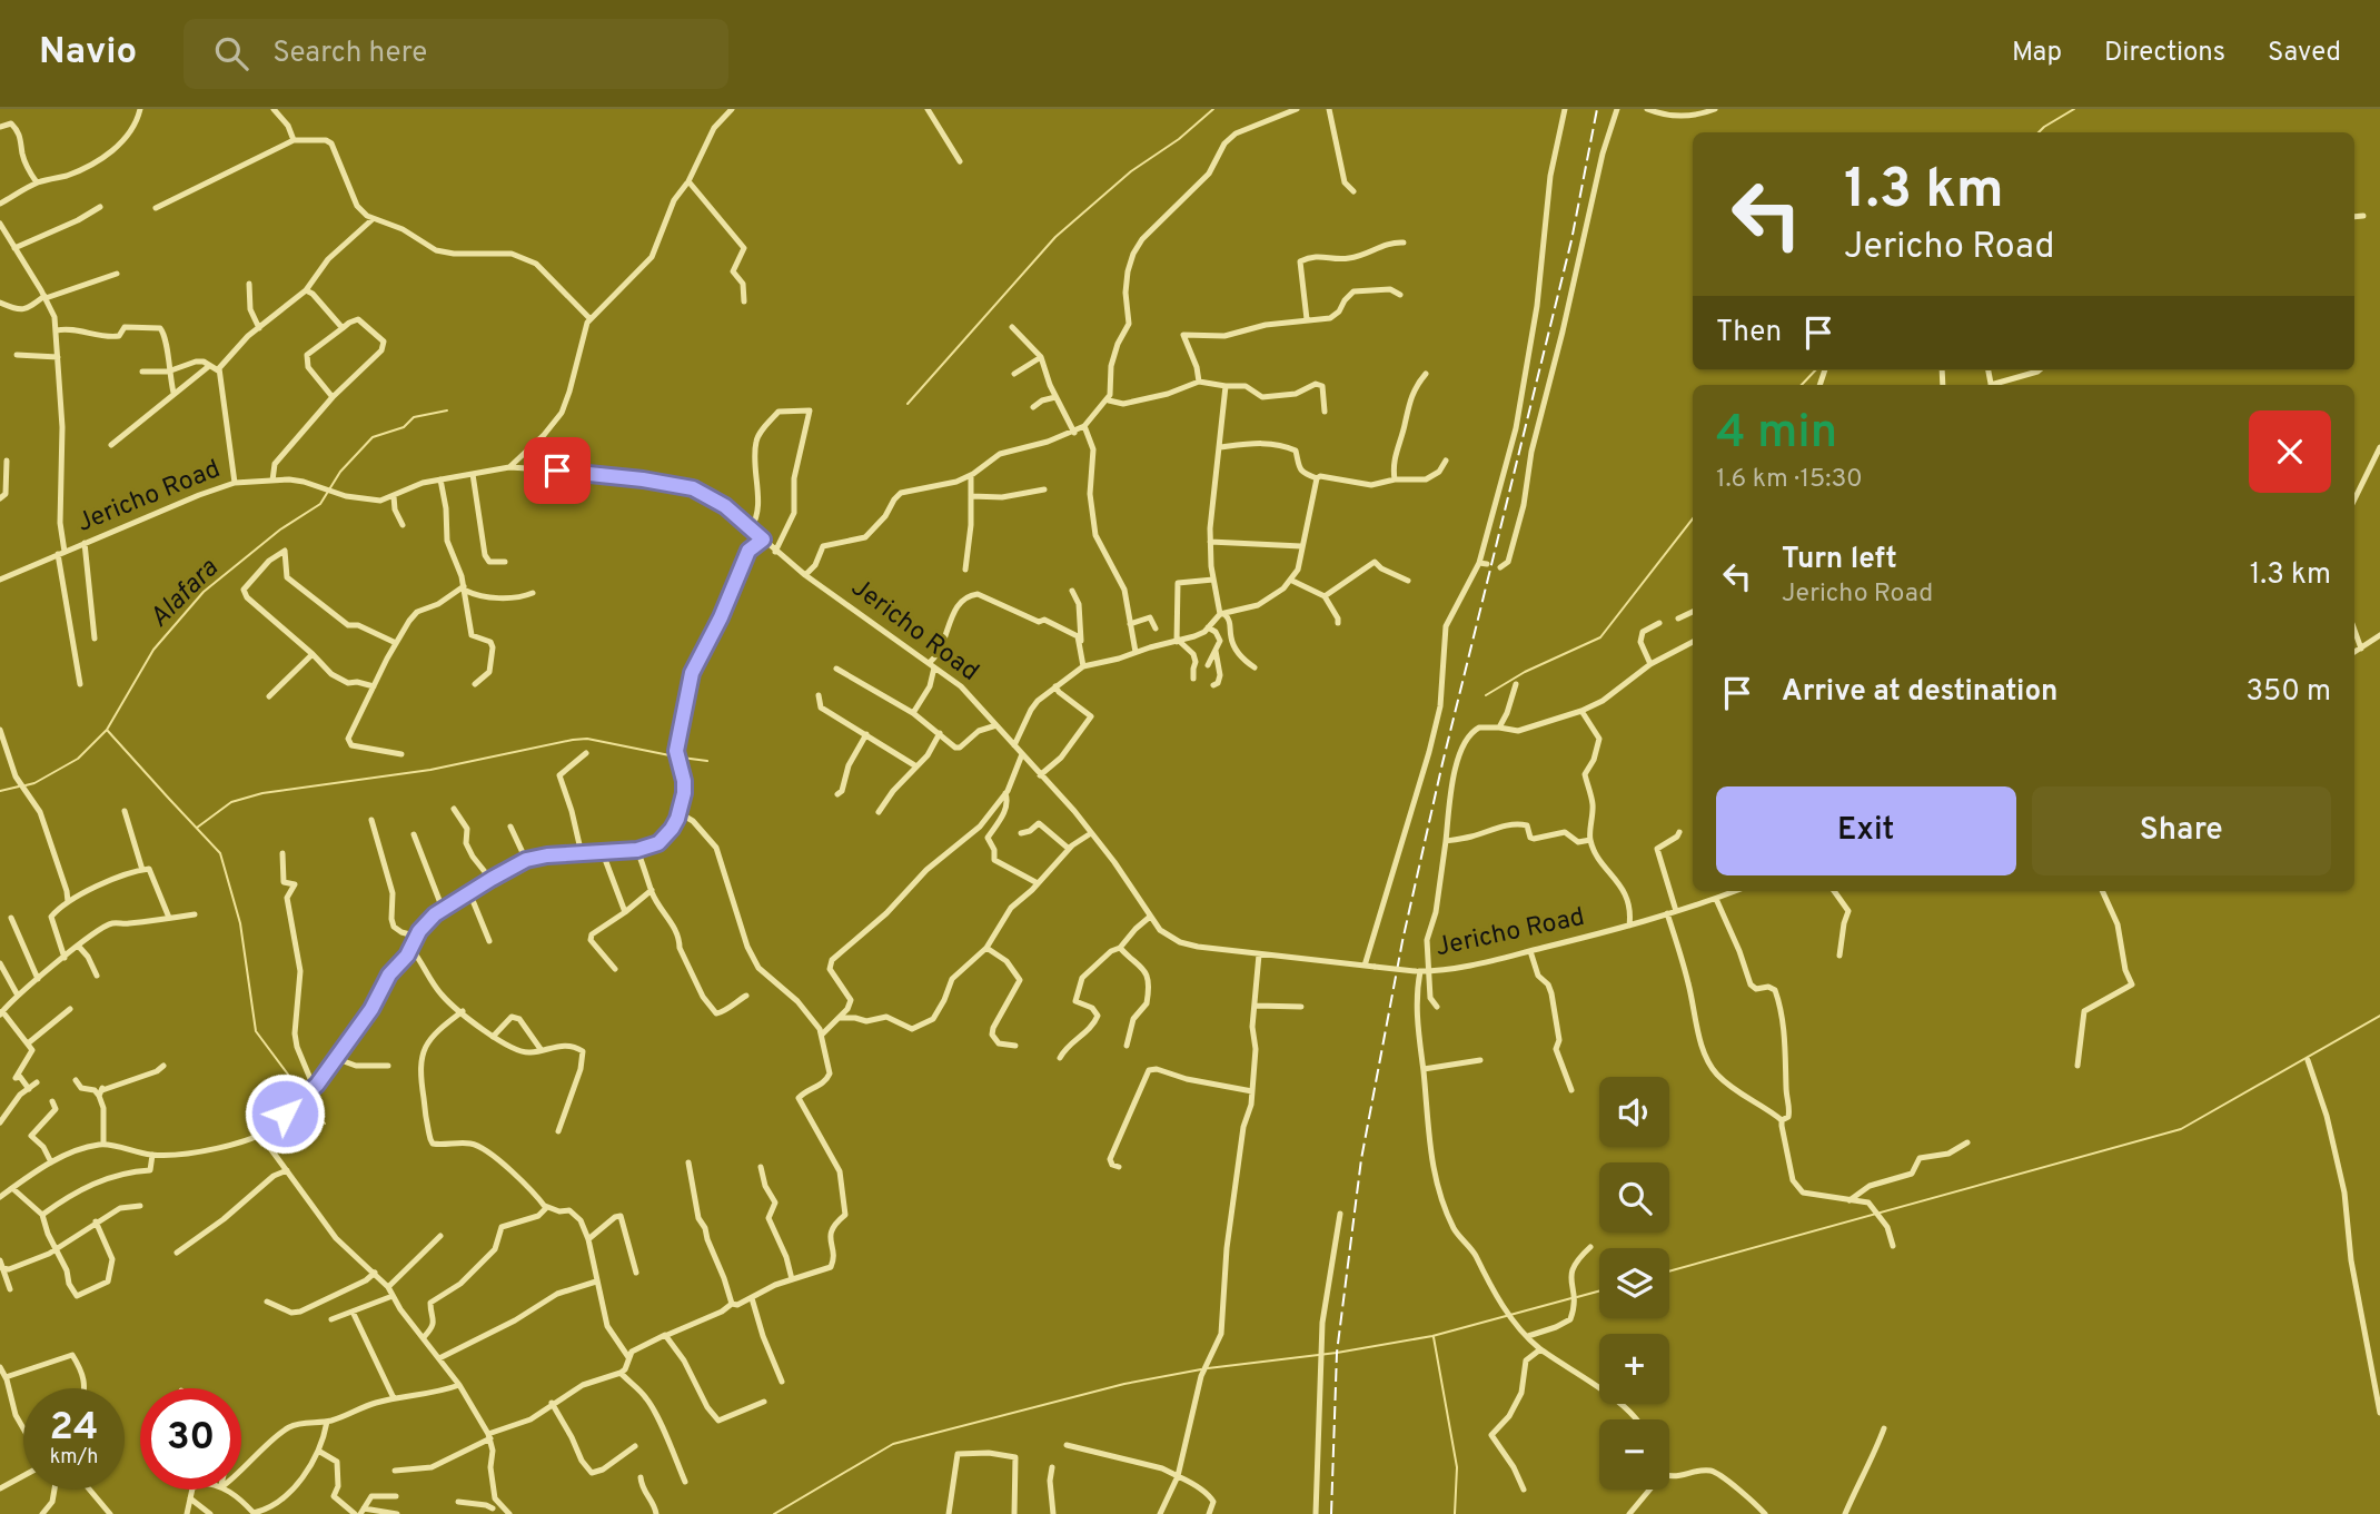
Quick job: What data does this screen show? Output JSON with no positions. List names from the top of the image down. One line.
{"streets":{"street":["Jericho Road"]},"water":["Alafara"],"page":{"header":"Navio","search":"Search here","nav":["Map","Directions","Saved"],"turn":["1.3 km","Jericho Road"],"then":"Then","heading":["4 min","1.6 km · 15:30"],"list":[{"name":"Turn left","note":"Jericho Road","value":"1.3 km"},{"name":"Arrive at destination","value":"350 m"}],"buttons":["Exit","Share"],"map_buttons":["+","−"],"speed":"24 km/h","limit":"30"}}
